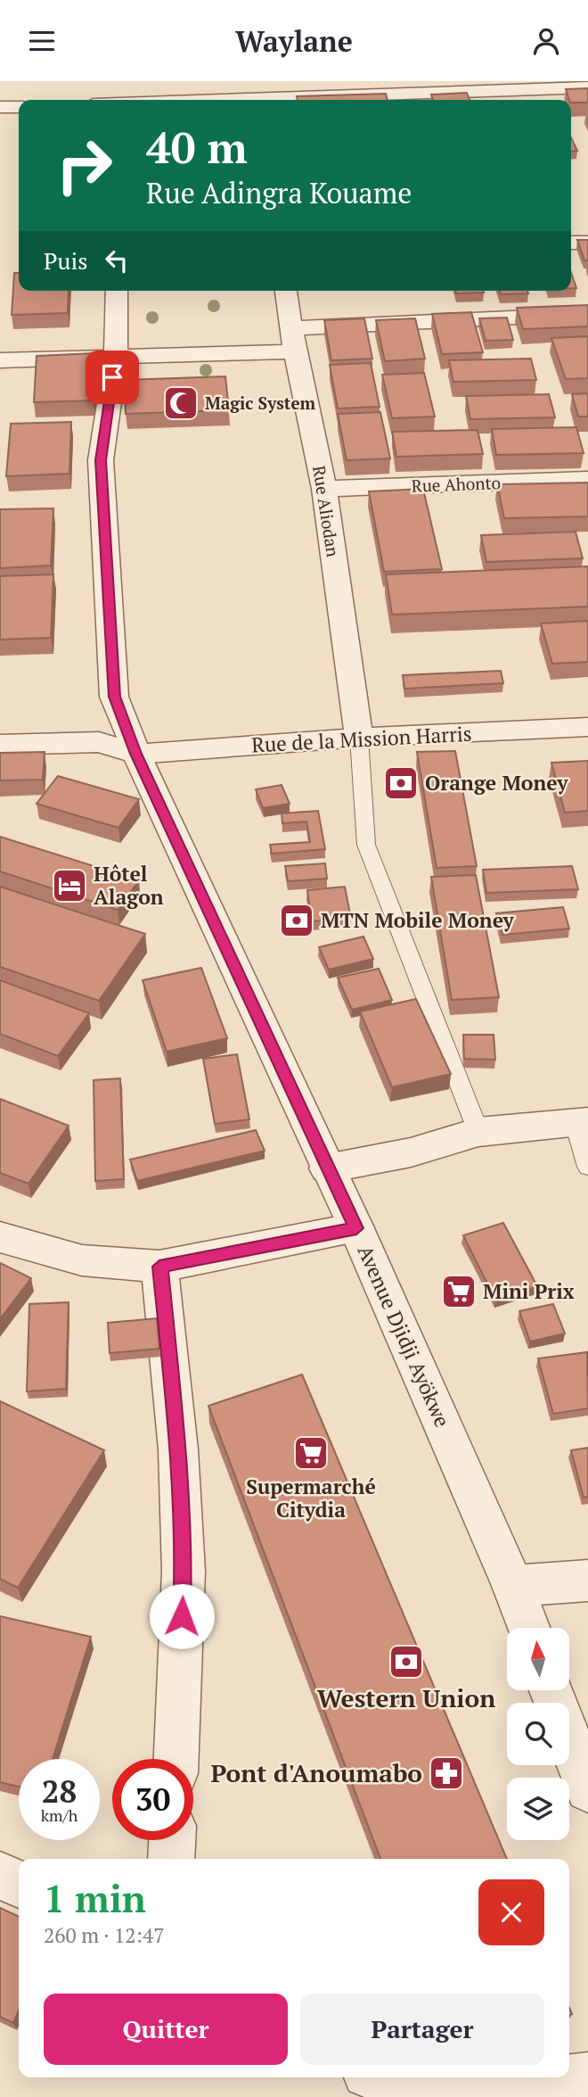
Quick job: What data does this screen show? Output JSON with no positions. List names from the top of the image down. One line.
{"streets":{"street":["Rue Ahonto","Rue Aliodan","Rue de la Mission Harris","Avenue Djidji Ayökwe"]},"crossings":[["Rue Ahonto","Rue Aliodan"],["Rue Aliodan","Rue de la Mission Harris"],["Rue de la Mission Harris","Avenue Djidji Ayökwe"]],"places":{"mosque":["Magic System"],"bank":["Orange Money","MTN Mobile Money","Western Union"],"hotel":["Hôtel Alagon"],"supermarket":["Mini Prix","Supermarché Citydia"],"pharmacy":["Pont d'Anoumabo"]},"north":"top","page":{"header":"Waylane","turn":["40 m","Rue Adingra Kouame"],"then":"Puis","speed":"28 km/h","limit":"30","heading":["1 min","260 m · 12:47"],"buttons":["Quitter","Partager"]}}
